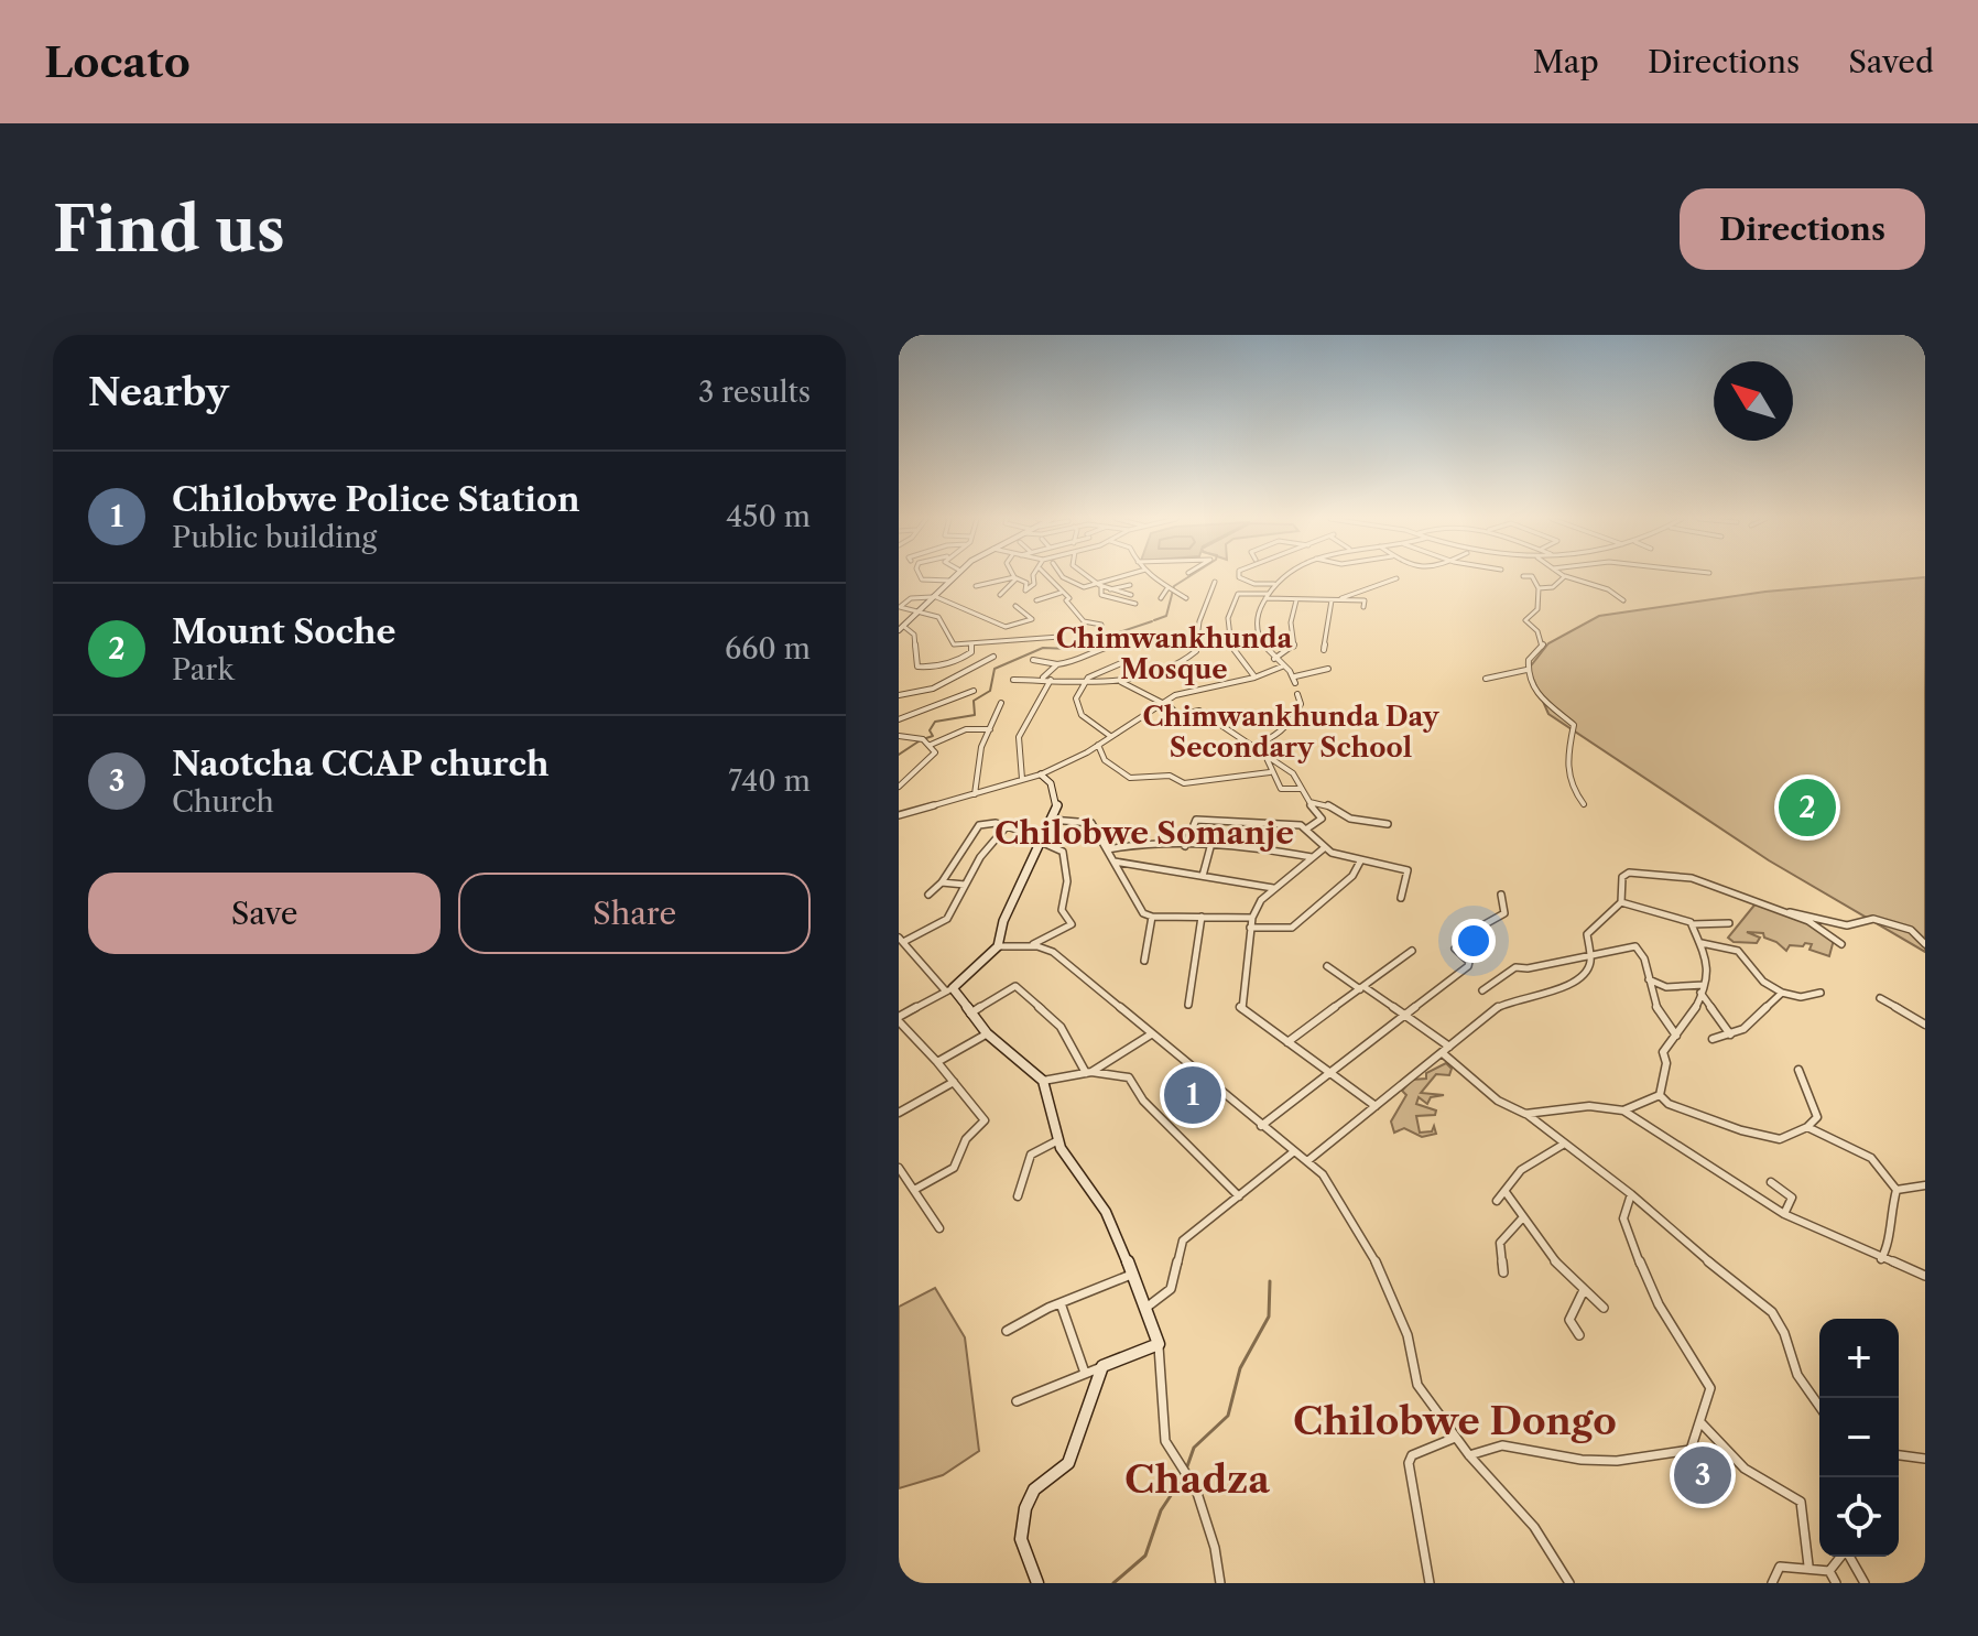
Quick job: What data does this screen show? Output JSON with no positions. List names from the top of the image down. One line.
{"districts":["Chimwankhunda Mosque","Chimwankhunda Day Secondary School","Chilobwe Somanje","Chilobwe Dongo","Chadza"],"north":"top left","page":{"header":"Locato","nav":["Map","Directions","Saved"],"buttons":["Directions",["Save","Share"]],"title":"Find us","heading":["Nearby","3 results"],"list":[{"mark":"1","name":"Chilobwe Police Station","note":"Public building","value":"450 m"},{"mark":"2","name":"Mount Soche","note":"Park","value":"660 m"},{"mark":"3","name":"Naotcha CCAP church","note":"Church","value":"740 m"}],"pins":["2","1","3"],"map_buttons":["+","−"]}}
